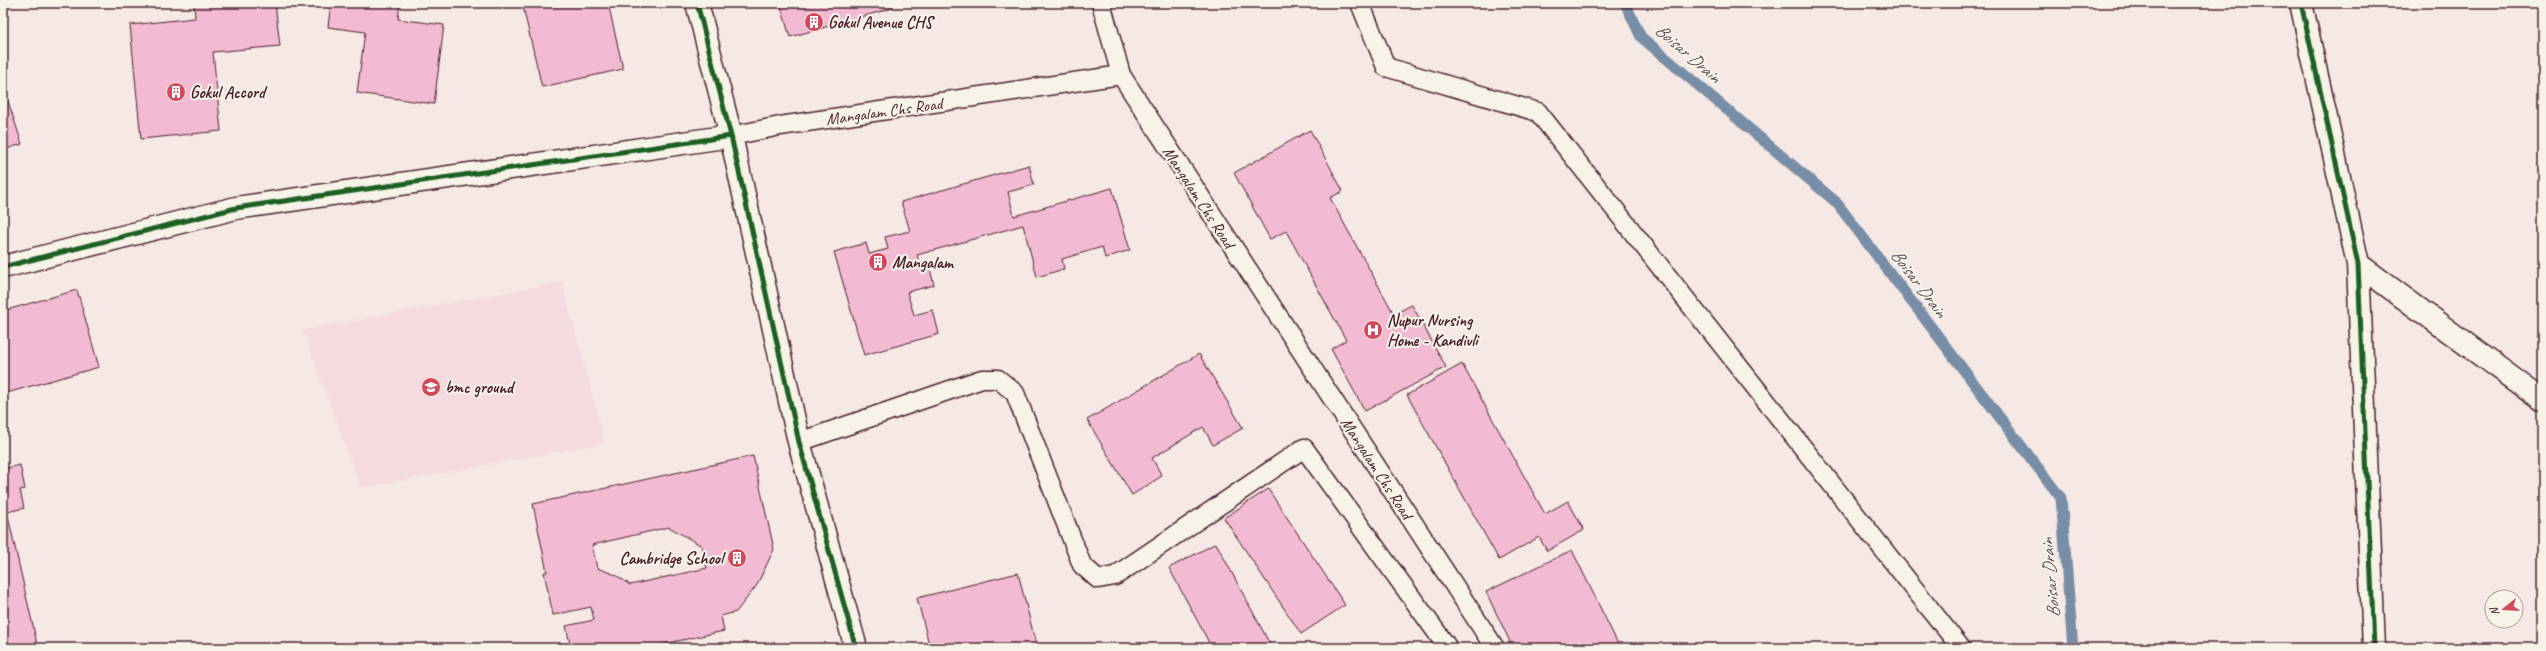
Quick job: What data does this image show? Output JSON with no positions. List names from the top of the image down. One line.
{"streets":{"lane":["Mangalam Chs Road"]},"water":["Boisar Drain"],"places":{"building":["Gokul Avenue CHS","Gokul Accord","Mangalam","Cambridge School"],"hospital":["Nupur Nursing Home - Kandivli"],"school or university":["bmc ground"]},"north":"left"}
